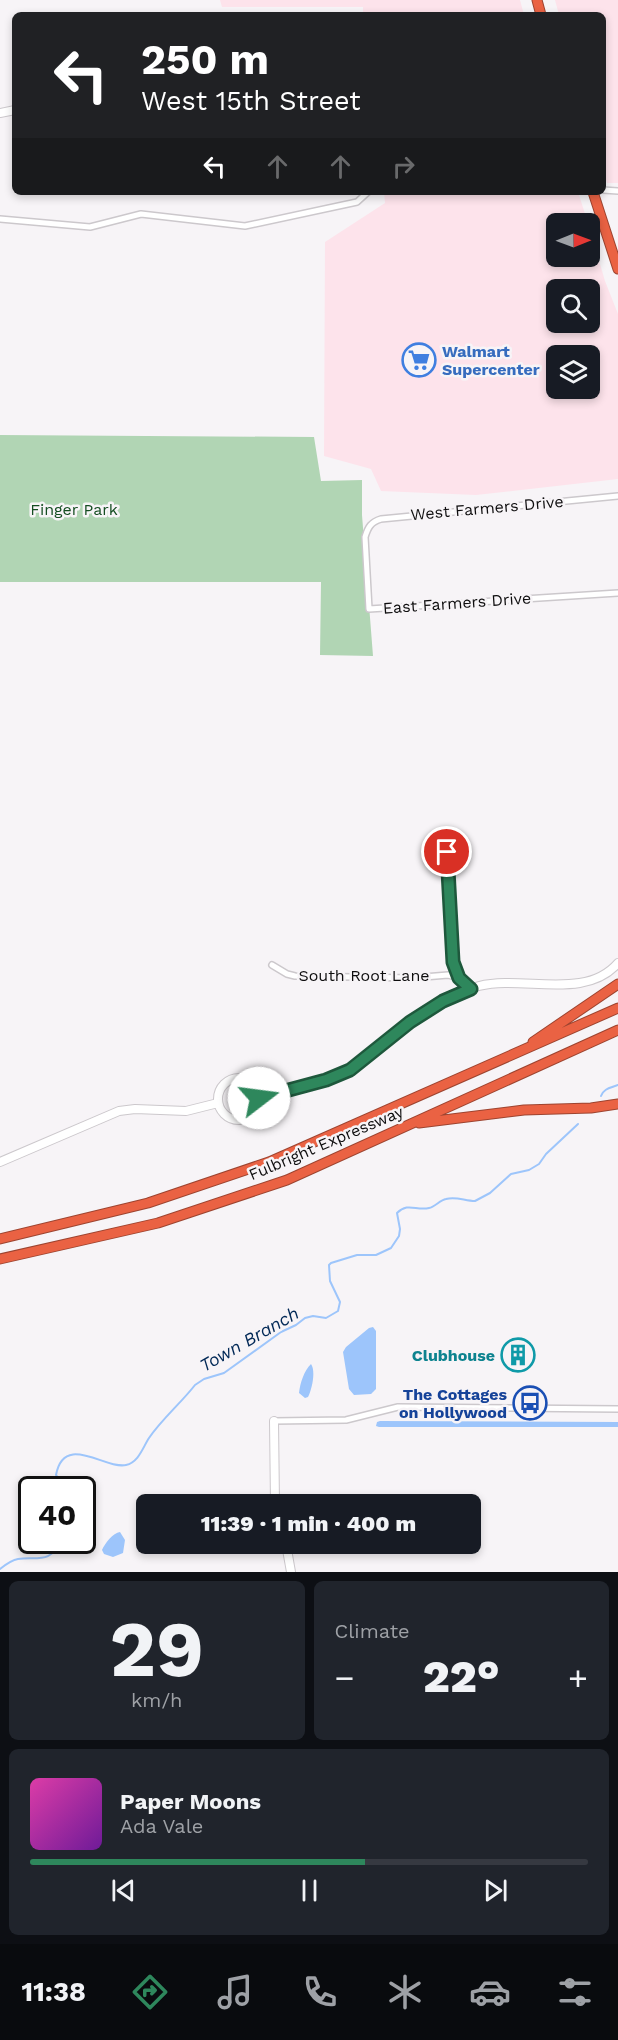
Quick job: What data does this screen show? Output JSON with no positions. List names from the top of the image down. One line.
{"streets":{"highway":["Fulbright Expressway"],"street":["West Farmers Drive","East Farmers Drive","South Root Lane"]},"crossings":[["West Farmers Drive","East Farmers Drive"]],"water":["Town Branch"],"parks":["Finger Park"],"places":{"supermarket":["Walmart Supercenter"],"building":["Clubhouse"],"bus stop":["The Cottages on Hollywood"]},"north":"right","page":{"turn":["250 m","West 15th Street"],"limit":"40","trip":"11:39 · 1 min · 400 m","tile":[["29","km/h"],"Climate"],"heat":["−","22°","+"],"song":["Paper Moons","Ada Vale"],"tabs":"11:38"}}
